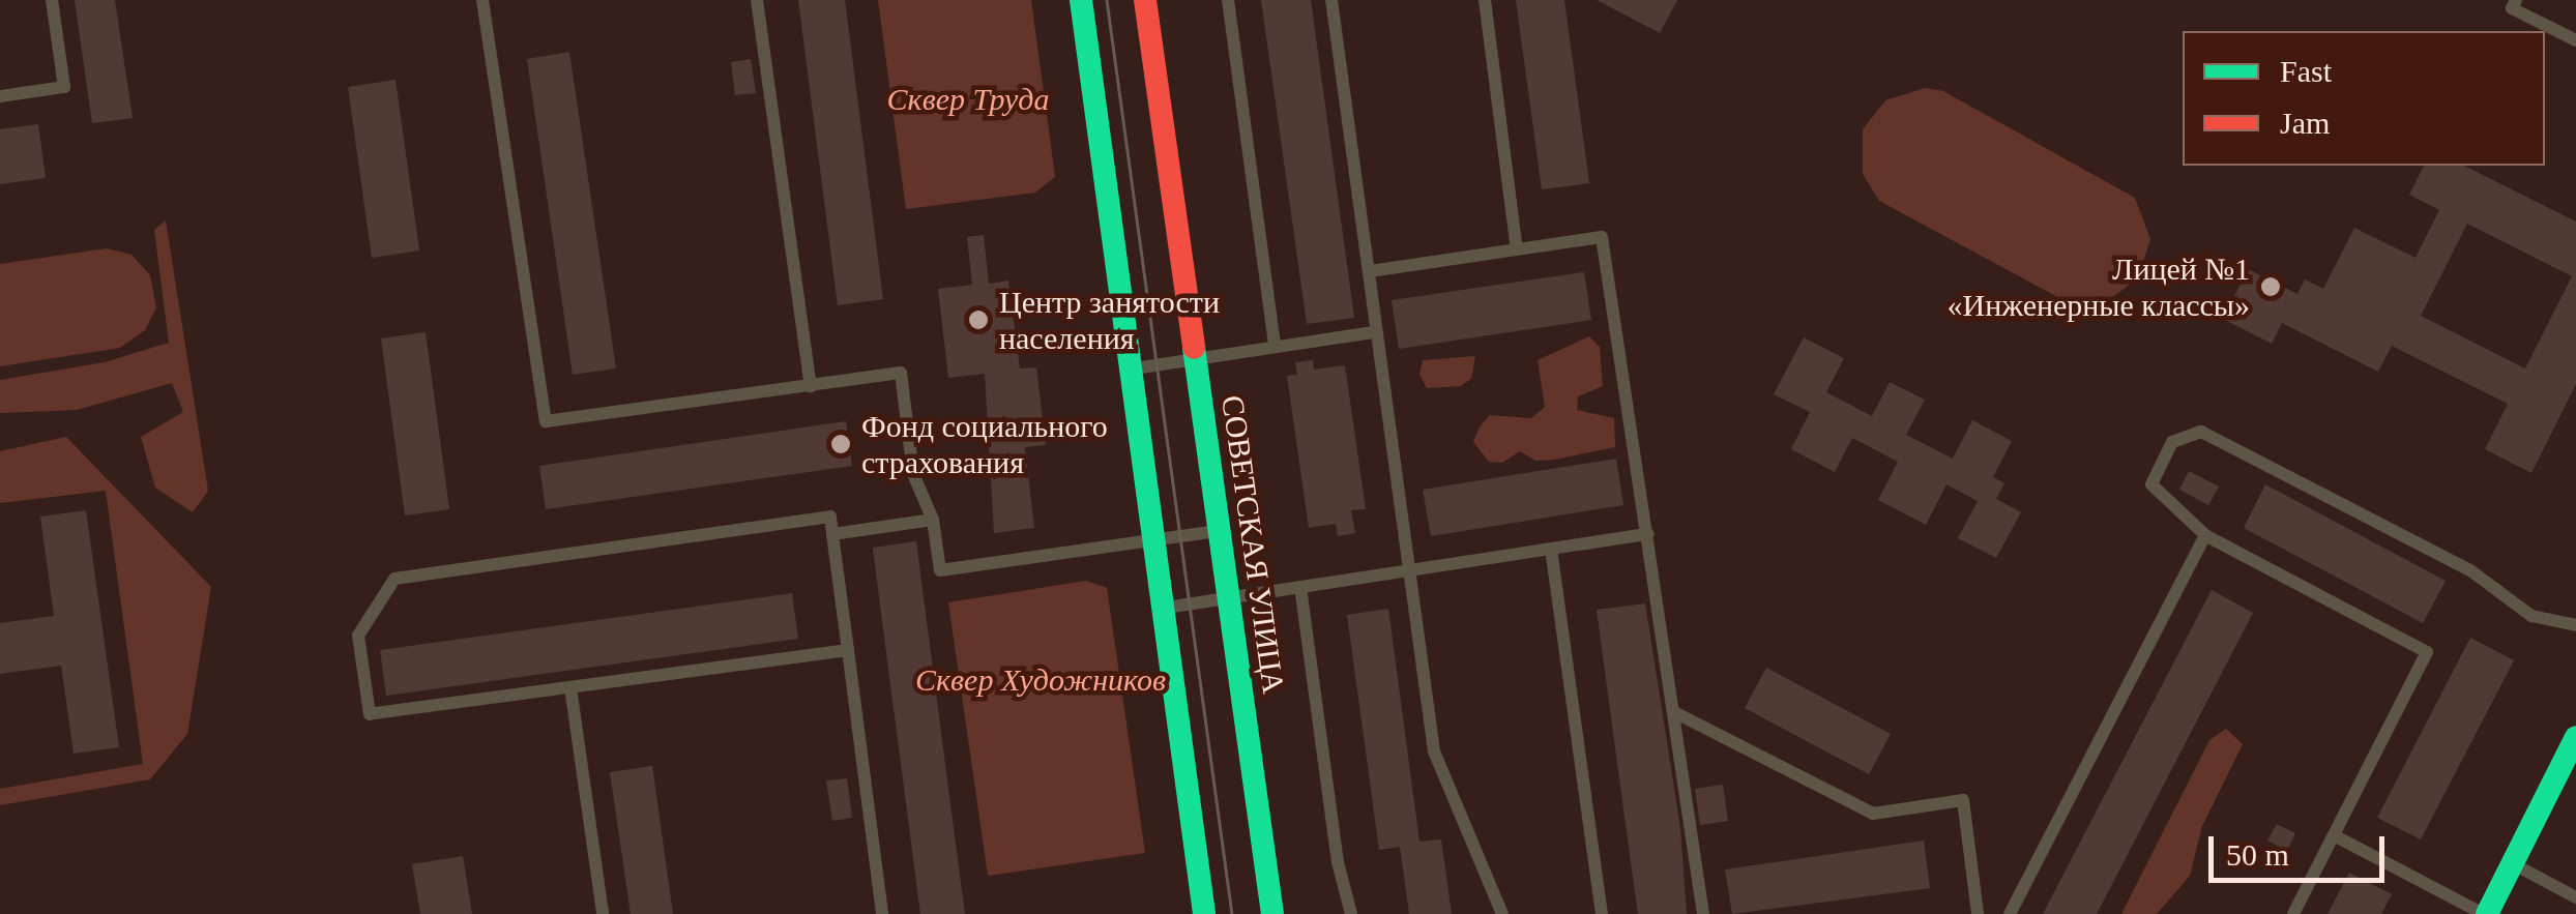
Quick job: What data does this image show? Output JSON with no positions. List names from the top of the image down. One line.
{"streets":{"main road":["СОВЕТСКАЯ УЛИЦА"]},"parks":["Сквер Труда","Сквер Художников"],"places":["Лицей №1 «Инженерные классы»","Центр занятости населения","Фонд социального страхования"],"legend":["Fast","Jam"],"scale_bar":"50 m"}
